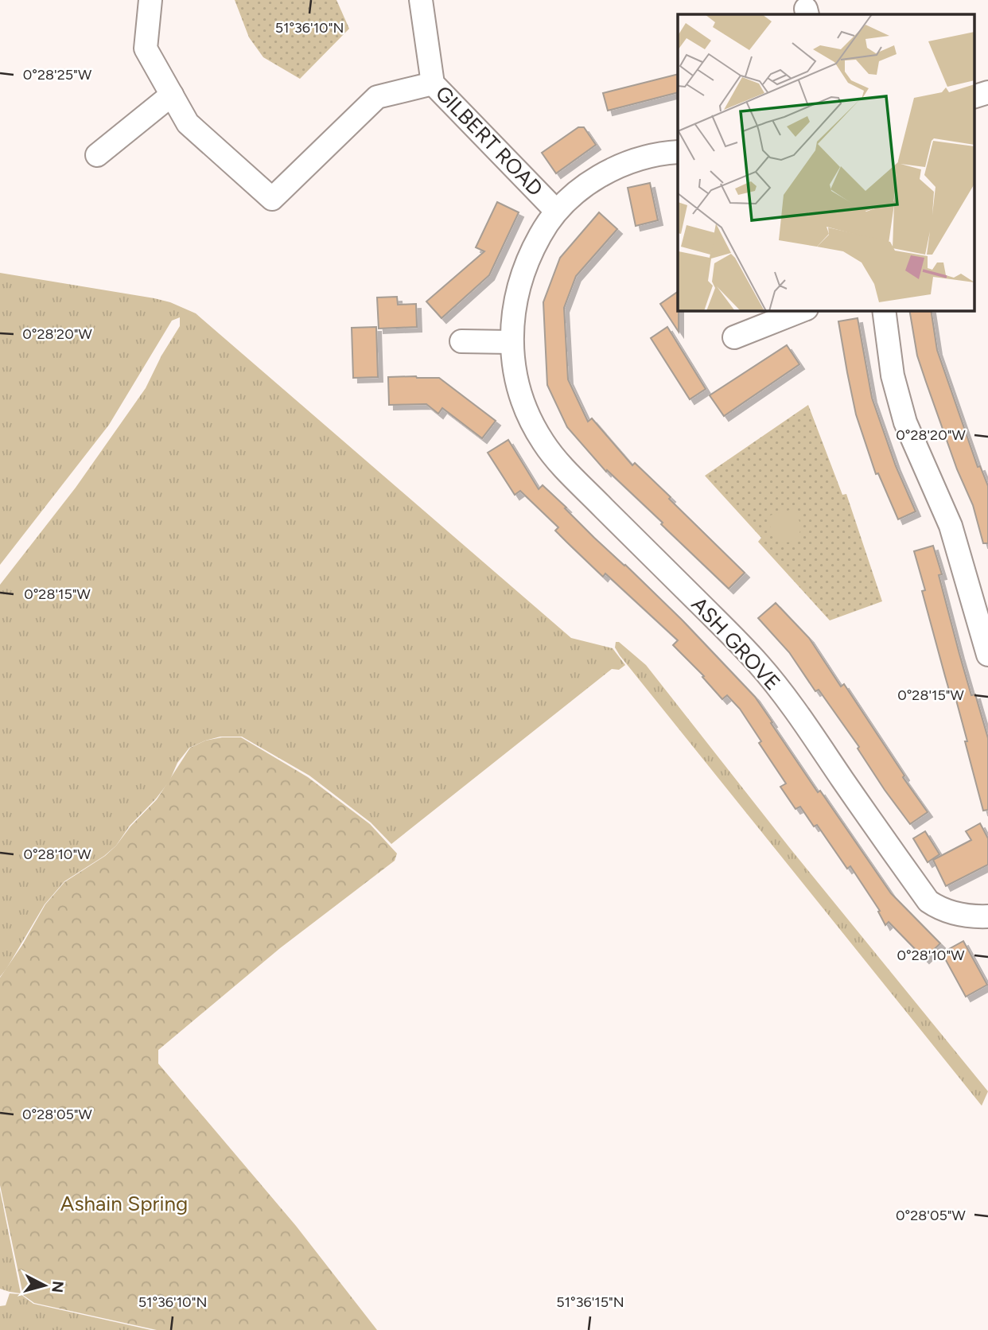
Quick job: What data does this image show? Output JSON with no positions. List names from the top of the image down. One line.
{"streets":{"street":["GILBERT ROAD","ASH GROVE"]},"crossings":[["GILBERT ROAD","ASH GROVE"]],"parks":["Ashain Spring"],"north":"right","coordinates":["51°36'10\"N","0°28'25\"W","0°28'20\"W","0°28'15\"W","0°28'10\"W","0°28'05\"W","51°36'15\"N"]}
